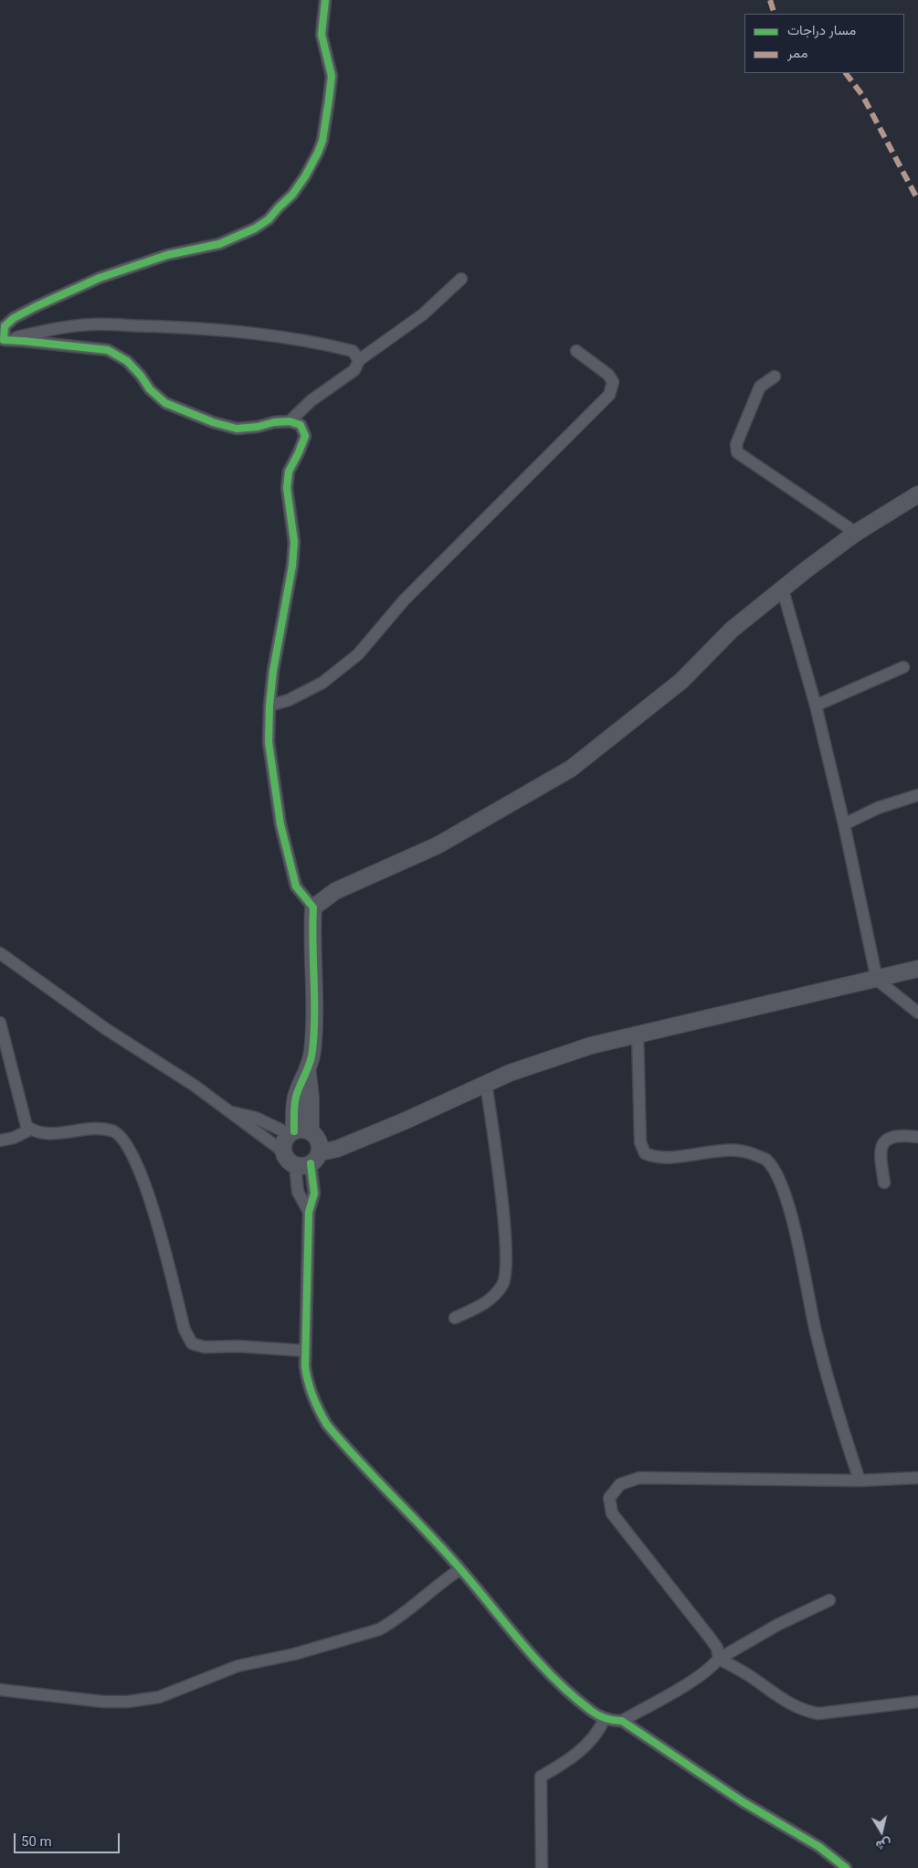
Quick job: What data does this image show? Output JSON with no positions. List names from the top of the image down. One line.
{"legend":["مسار دراجات","ممر"],"scale_bar":"50 m","north":"bottom"}
